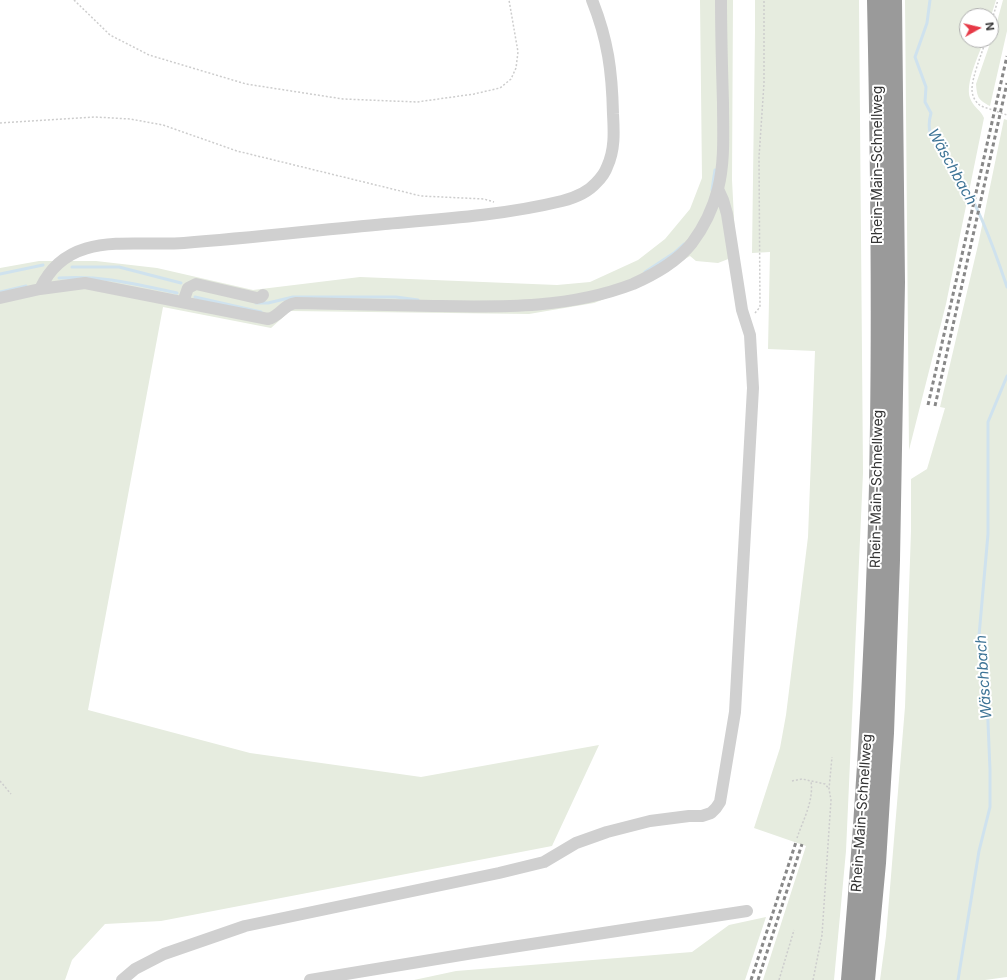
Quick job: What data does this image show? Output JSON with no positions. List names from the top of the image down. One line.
{"streets":{"highway":["Rhein-Main-Schnellweg"]},"water":["Wäschbach"],"north":"right"}
